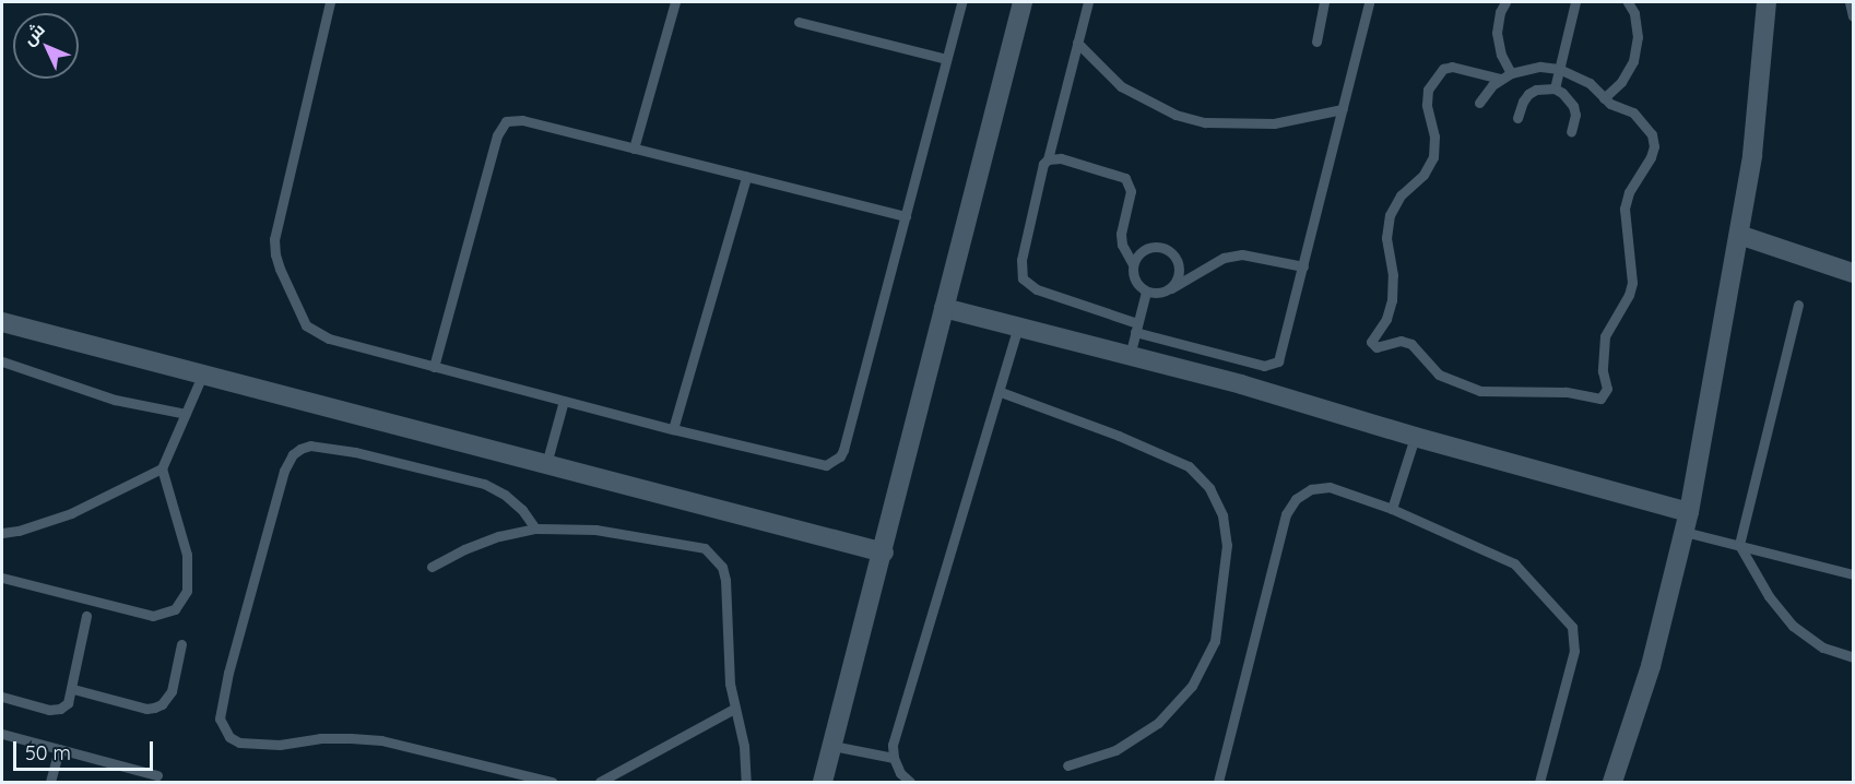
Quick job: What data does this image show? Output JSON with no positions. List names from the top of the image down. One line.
{"scale_bar":"50 m","north":"top left"}
